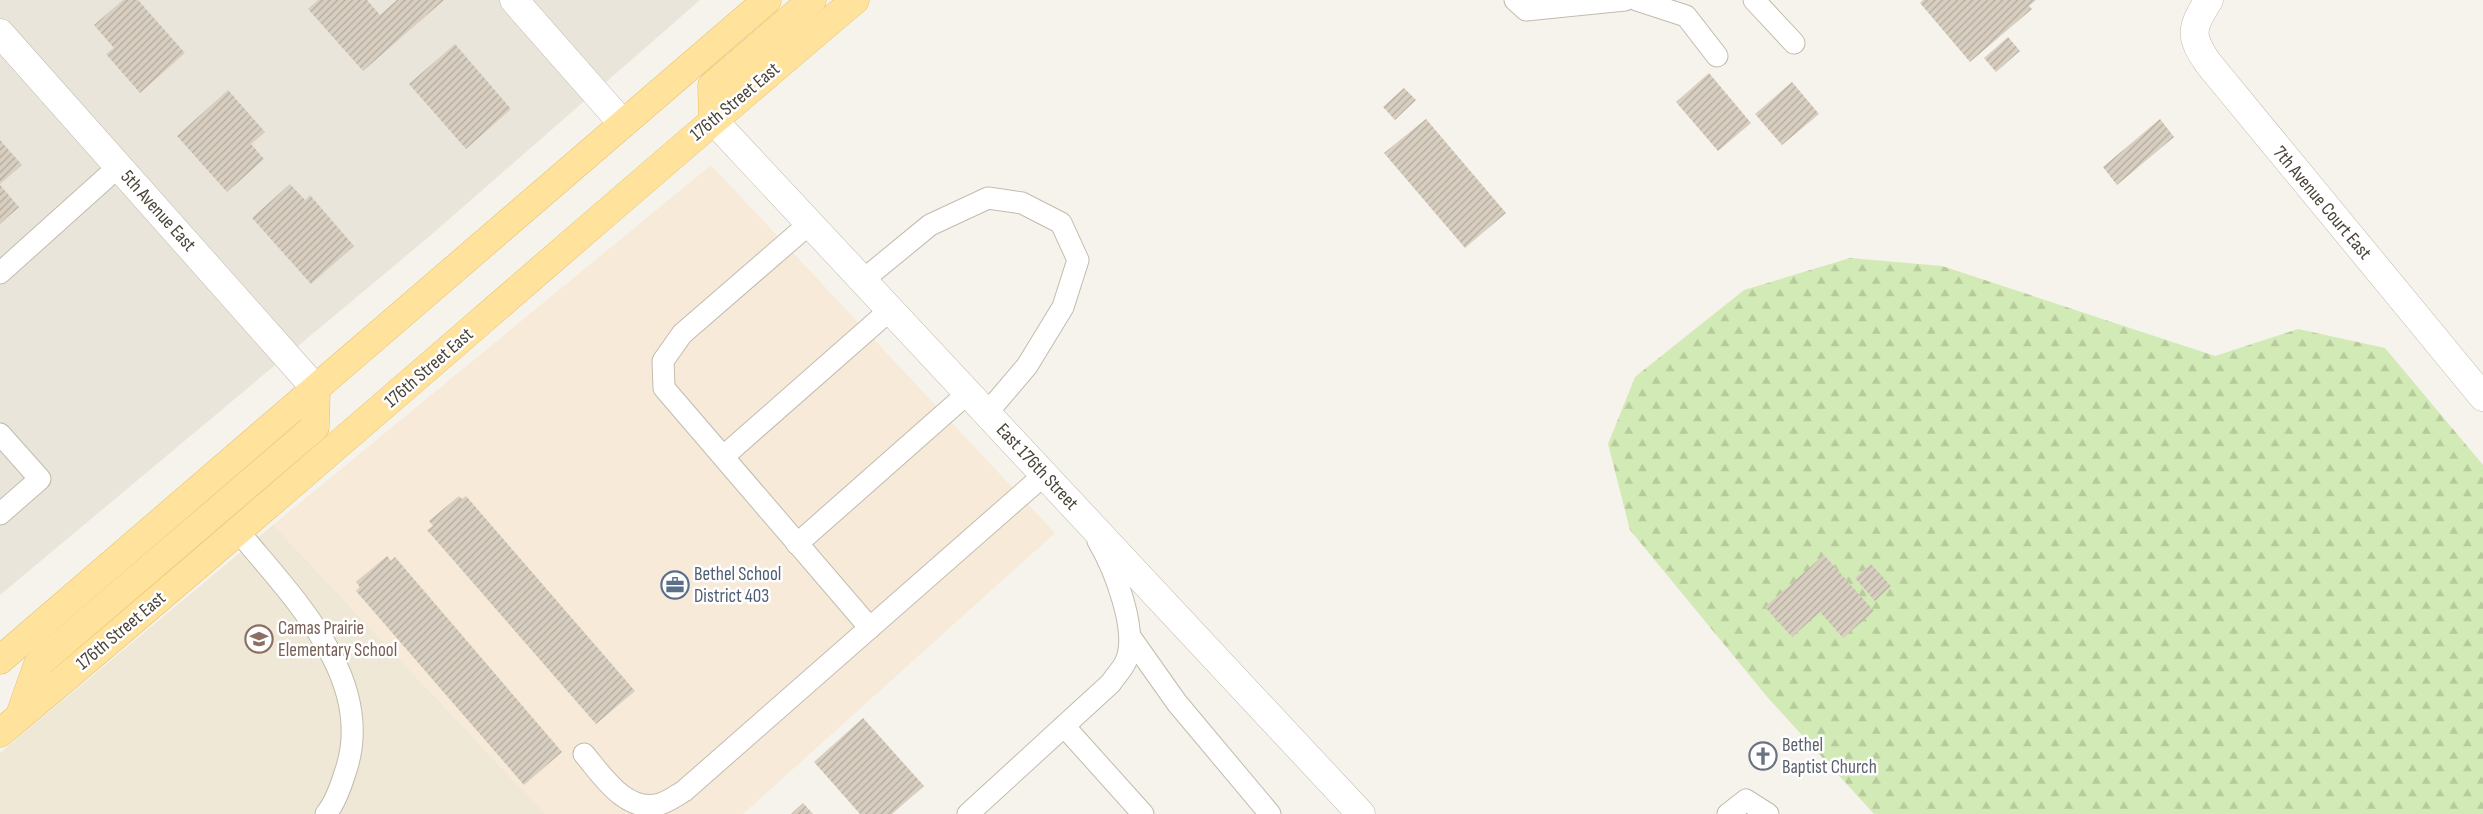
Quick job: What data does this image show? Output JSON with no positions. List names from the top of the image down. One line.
{"streets":{"main road":["176th Street East"],"street":["7th Avenue Court East","5th Avenue East","East 176th Street"]},"crossings":[["176th Street East","East 176th Street"]],"places":{"office":["Bethel School District 403"],"school or university":["Camas Prairie Elementary School"],"church":["Bethel Baptist Church"]}}
